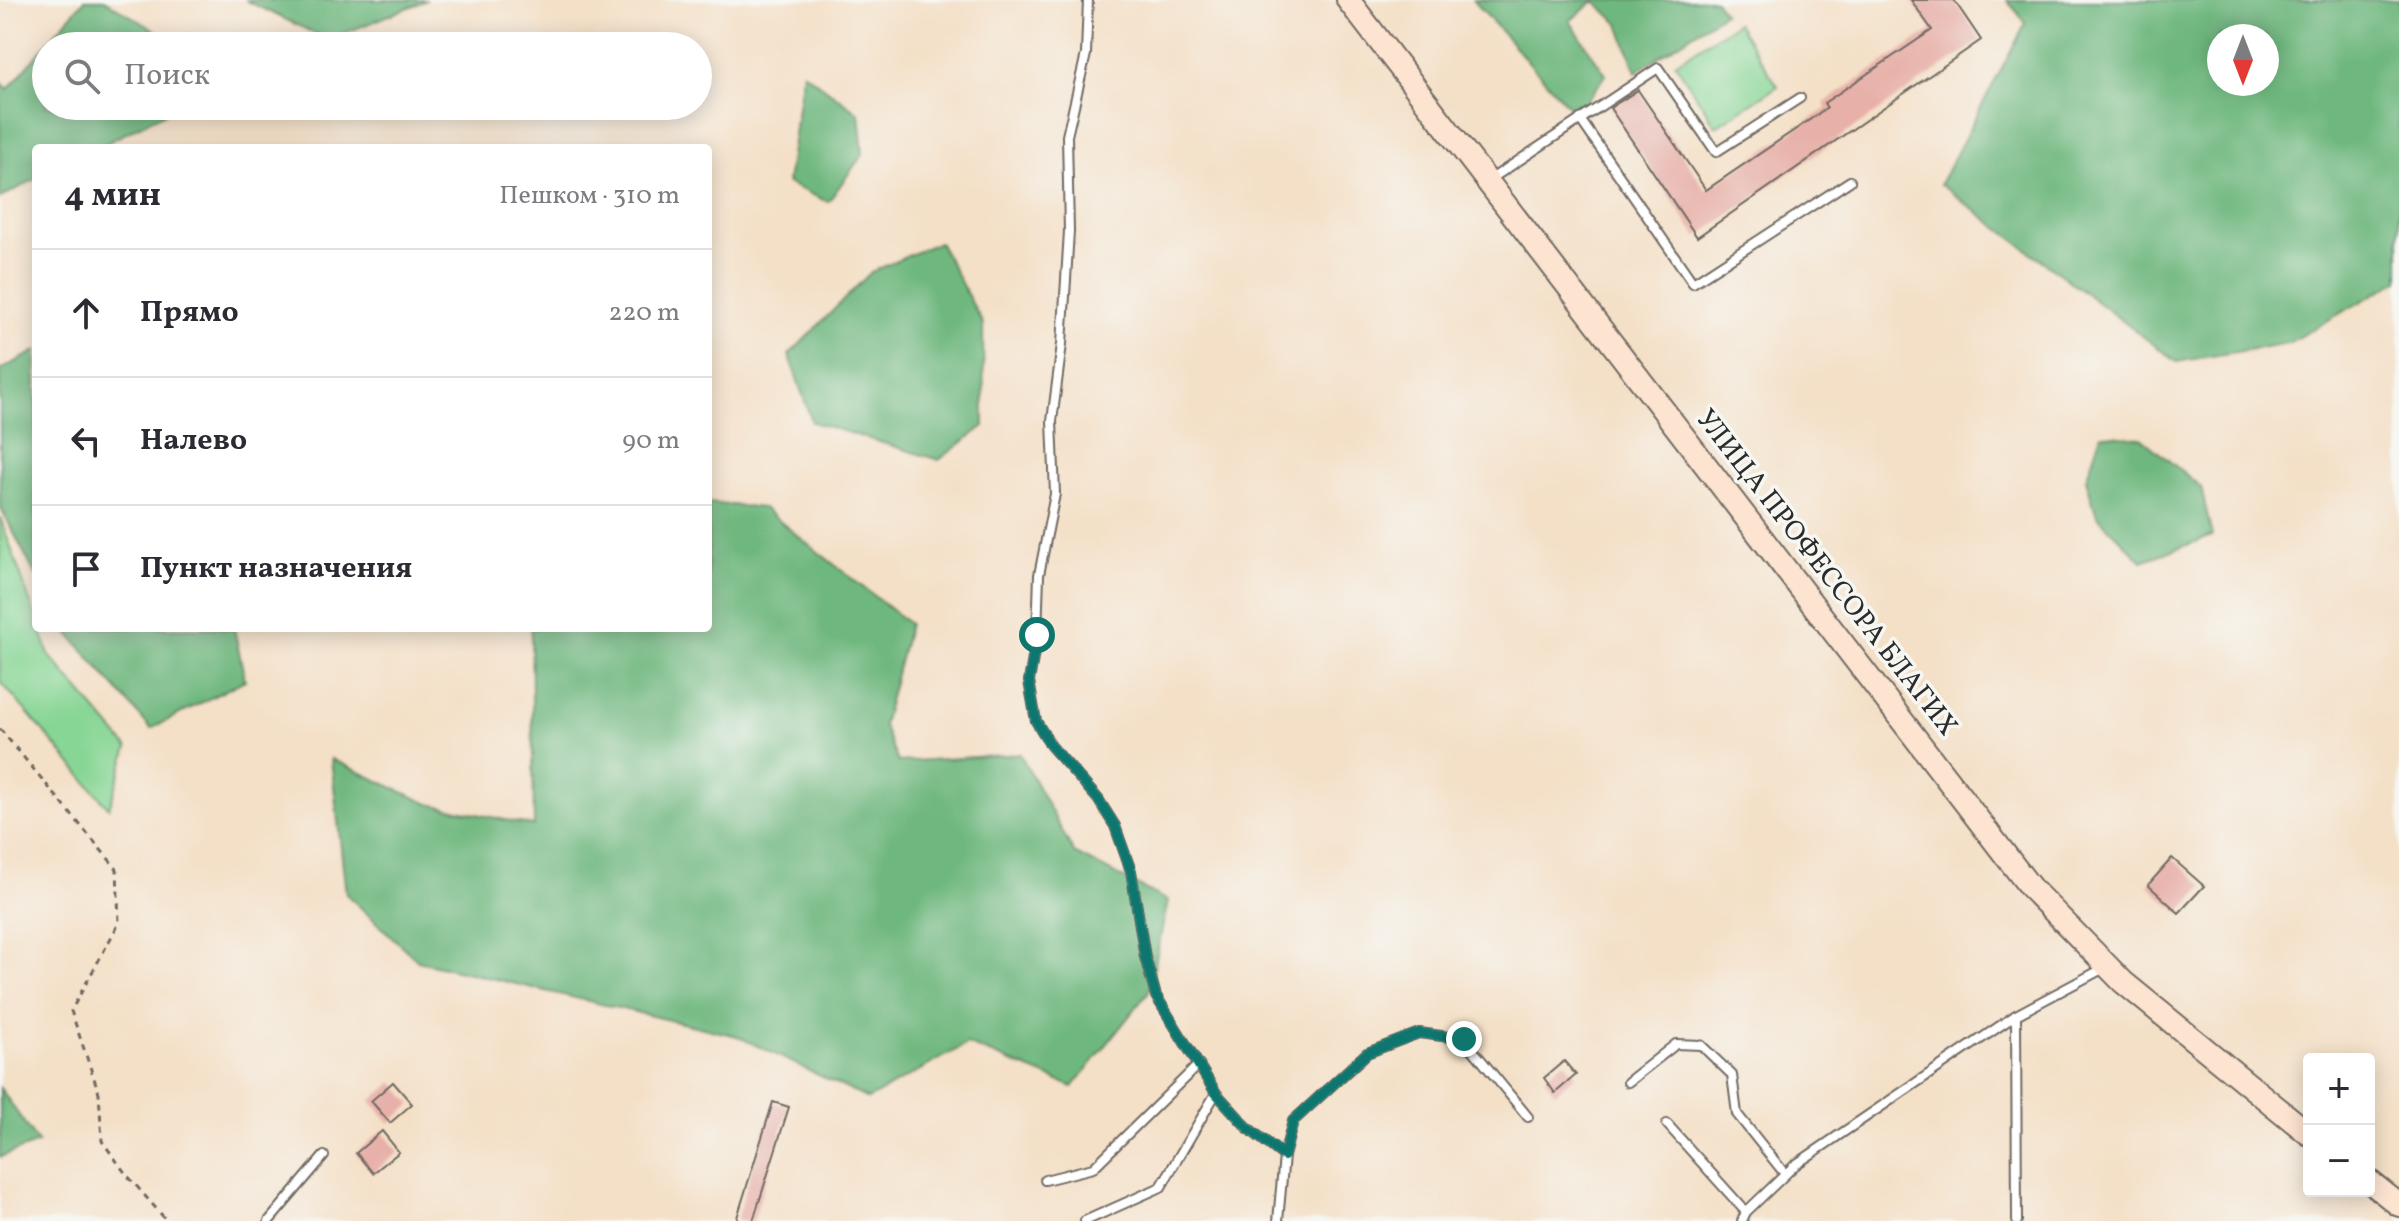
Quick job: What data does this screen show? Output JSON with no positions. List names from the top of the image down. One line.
{"streets":{"main road":["УЛИЦА ПРОФЕССОРА БЛАГИХ"]},"north":"bottom","page":{"search":"Поиск","heading":["4 мин","Пешком · 310 m"],"list":[["Прямо","220 m"],["Налево","90 m"],"Пункт назначения"],"map_buttons":["+","−"]}}
